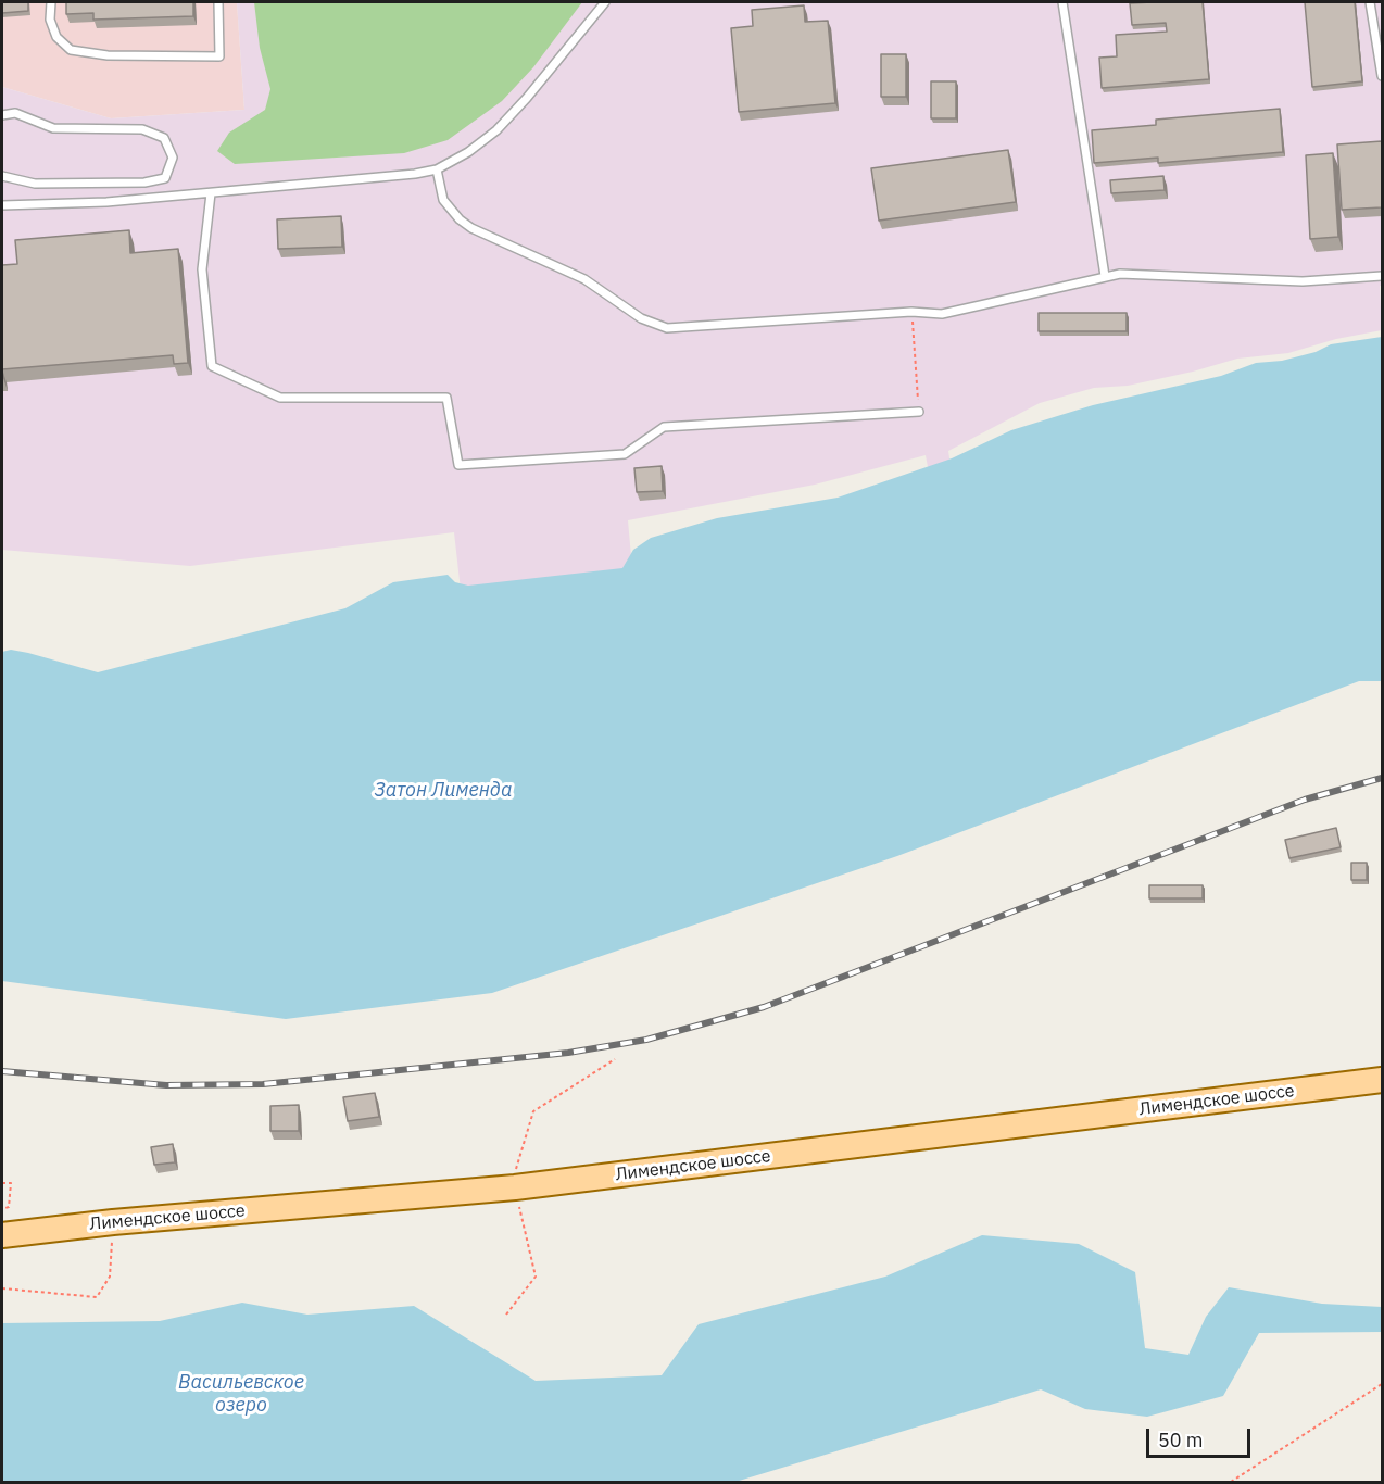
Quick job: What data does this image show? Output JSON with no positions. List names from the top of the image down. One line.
{"streets":{"main road":["Лимендское шоссе"]},"water":["Затон Лименда","Васильевское озеро"],"scale_bar":"50 m"}
